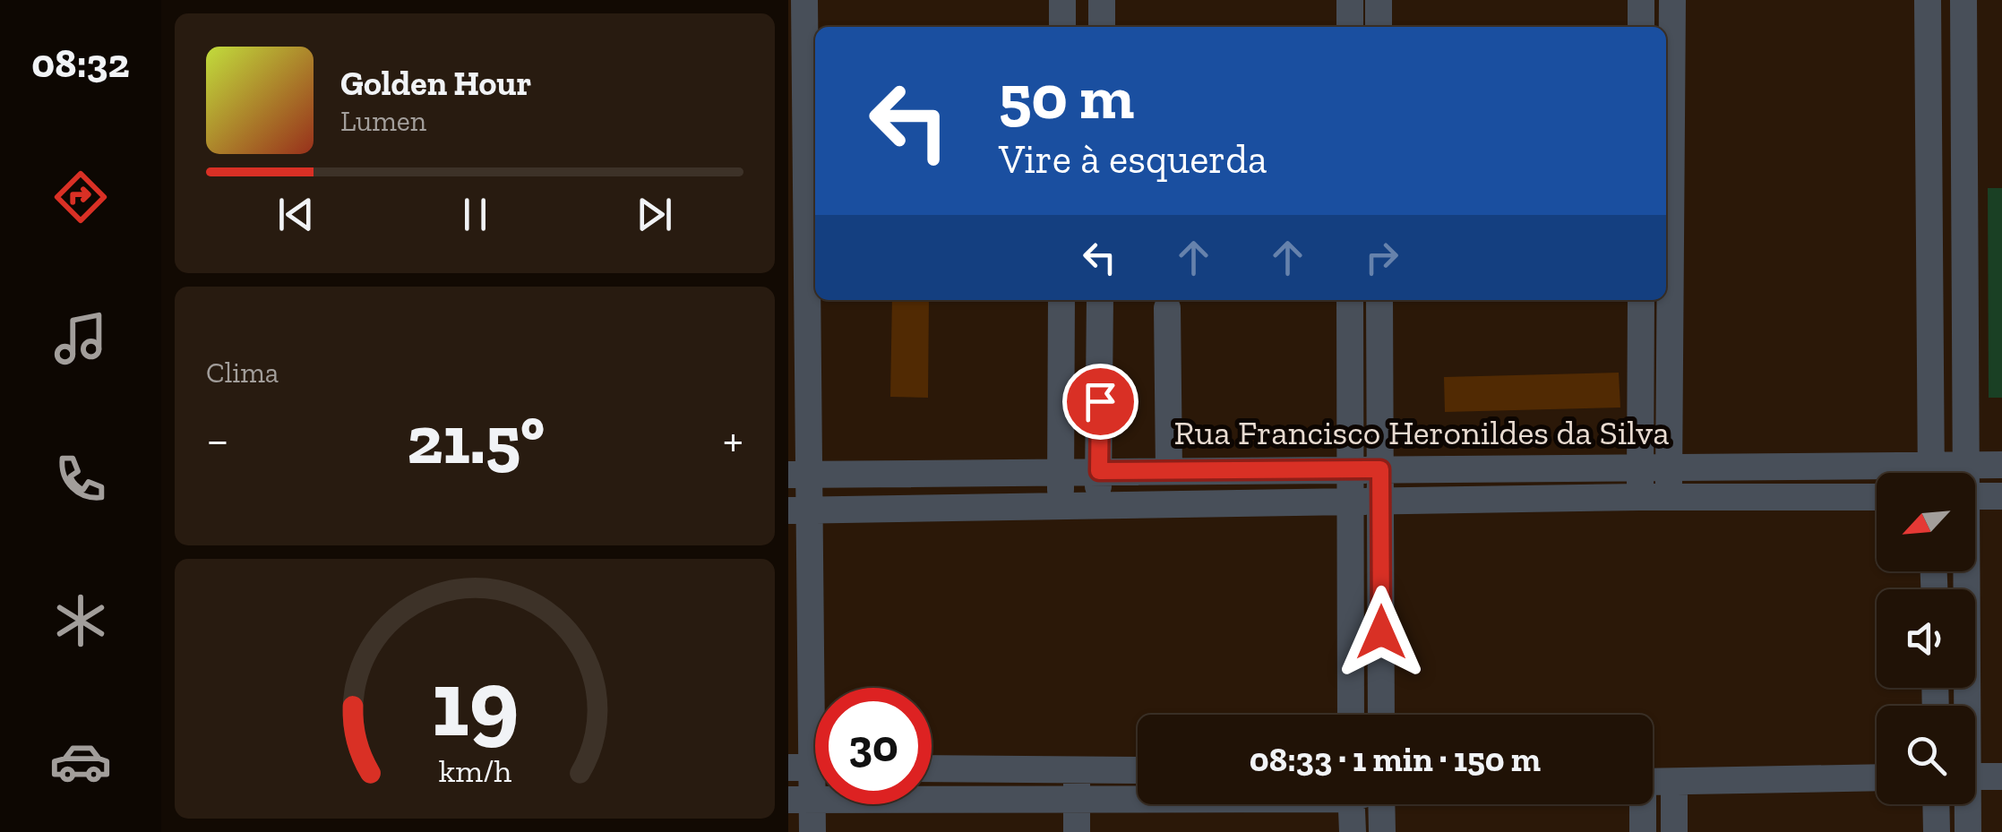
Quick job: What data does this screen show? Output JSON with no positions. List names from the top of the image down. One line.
{"streets":{"street":["Rua Francisco Heronildes da Silva"]},"north":"bottom left","page":{"tabs":"08:32","turn":["50 m","Vire à esquerda"],"song":["Golden Hour","Lumen"],"tile":"Clima","heat":["−","21.5°","+"],"limit":"30","trip":"08:33 · 1 min · 150 m","gauge":["19","km/h"]}}
